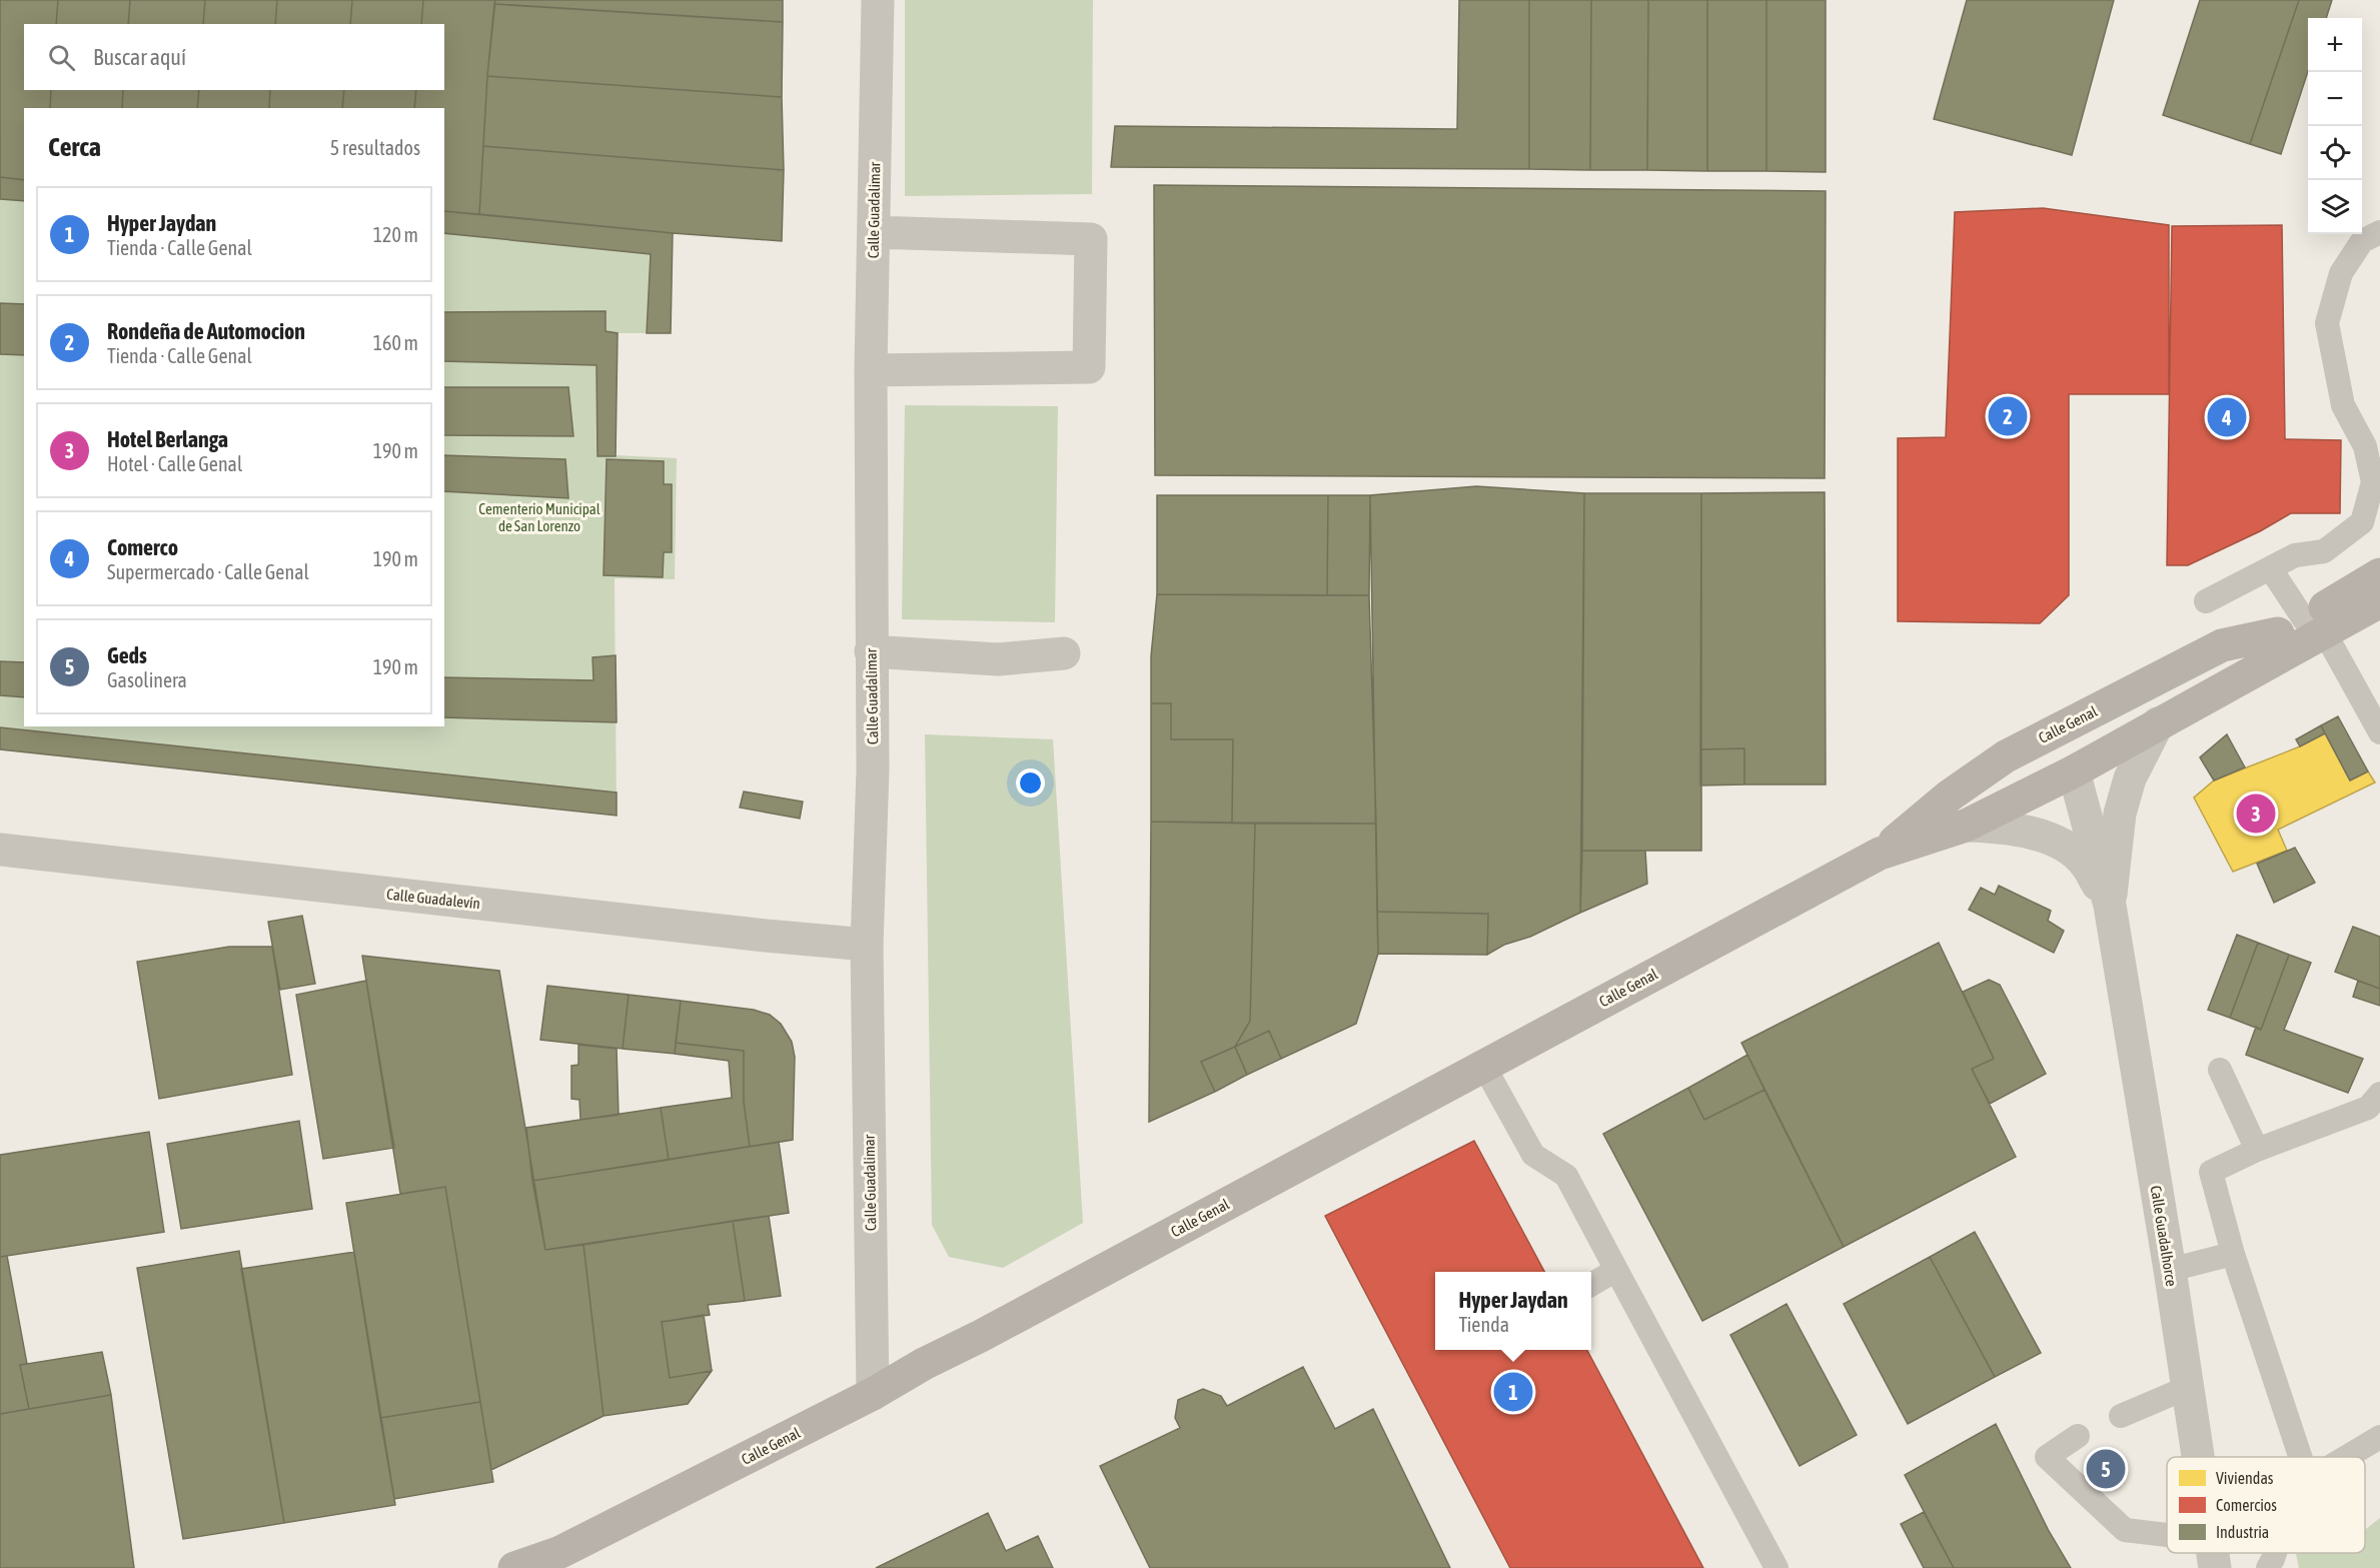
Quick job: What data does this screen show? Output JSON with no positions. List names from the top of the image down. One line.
{"streets":{"main road":["Calle Genal"],"street":["Calle Guadalimar","Calle Guadalevín","Calle Guadalhorce"]},"crossings":[["Calle Guadalimar","Calle Genal"],["Calle Guadalimar","Calle Guadalevín"],["Calle Genal","Calle Guadalhorce"]],"parks":["Cementerio Municipal de San Lorenzo"],"legend":["Viviendas","Comercios","Industria"],"page":{"map_buttons":["+","−"],"search":"Buscar aquí","heading":["Cerca","5 resultados"],"list":[{"mark":"1","name":"Hyper Jaydan","note":"Tienda · Calle Genal","value":"120 m"},{"mark":"2","name":"Rondeña de Automocion","note":"Tienda · Calle Genal","value":"160 m"},{"mark":"3","name":"Hotel Berlanga","note":"Hotel · Calle Genal","value":"190 m"},{"mark":"4","name":"Comerco","note":"Supermercado · Calle Genal","value":"190 m"},{"mark":"5","name":"Geds","note":"Gasolinera","value":"190 m"}],"pins":["2","4","3","1","5"],"popup":["Hyper Jaydan","Tienda"]}}
